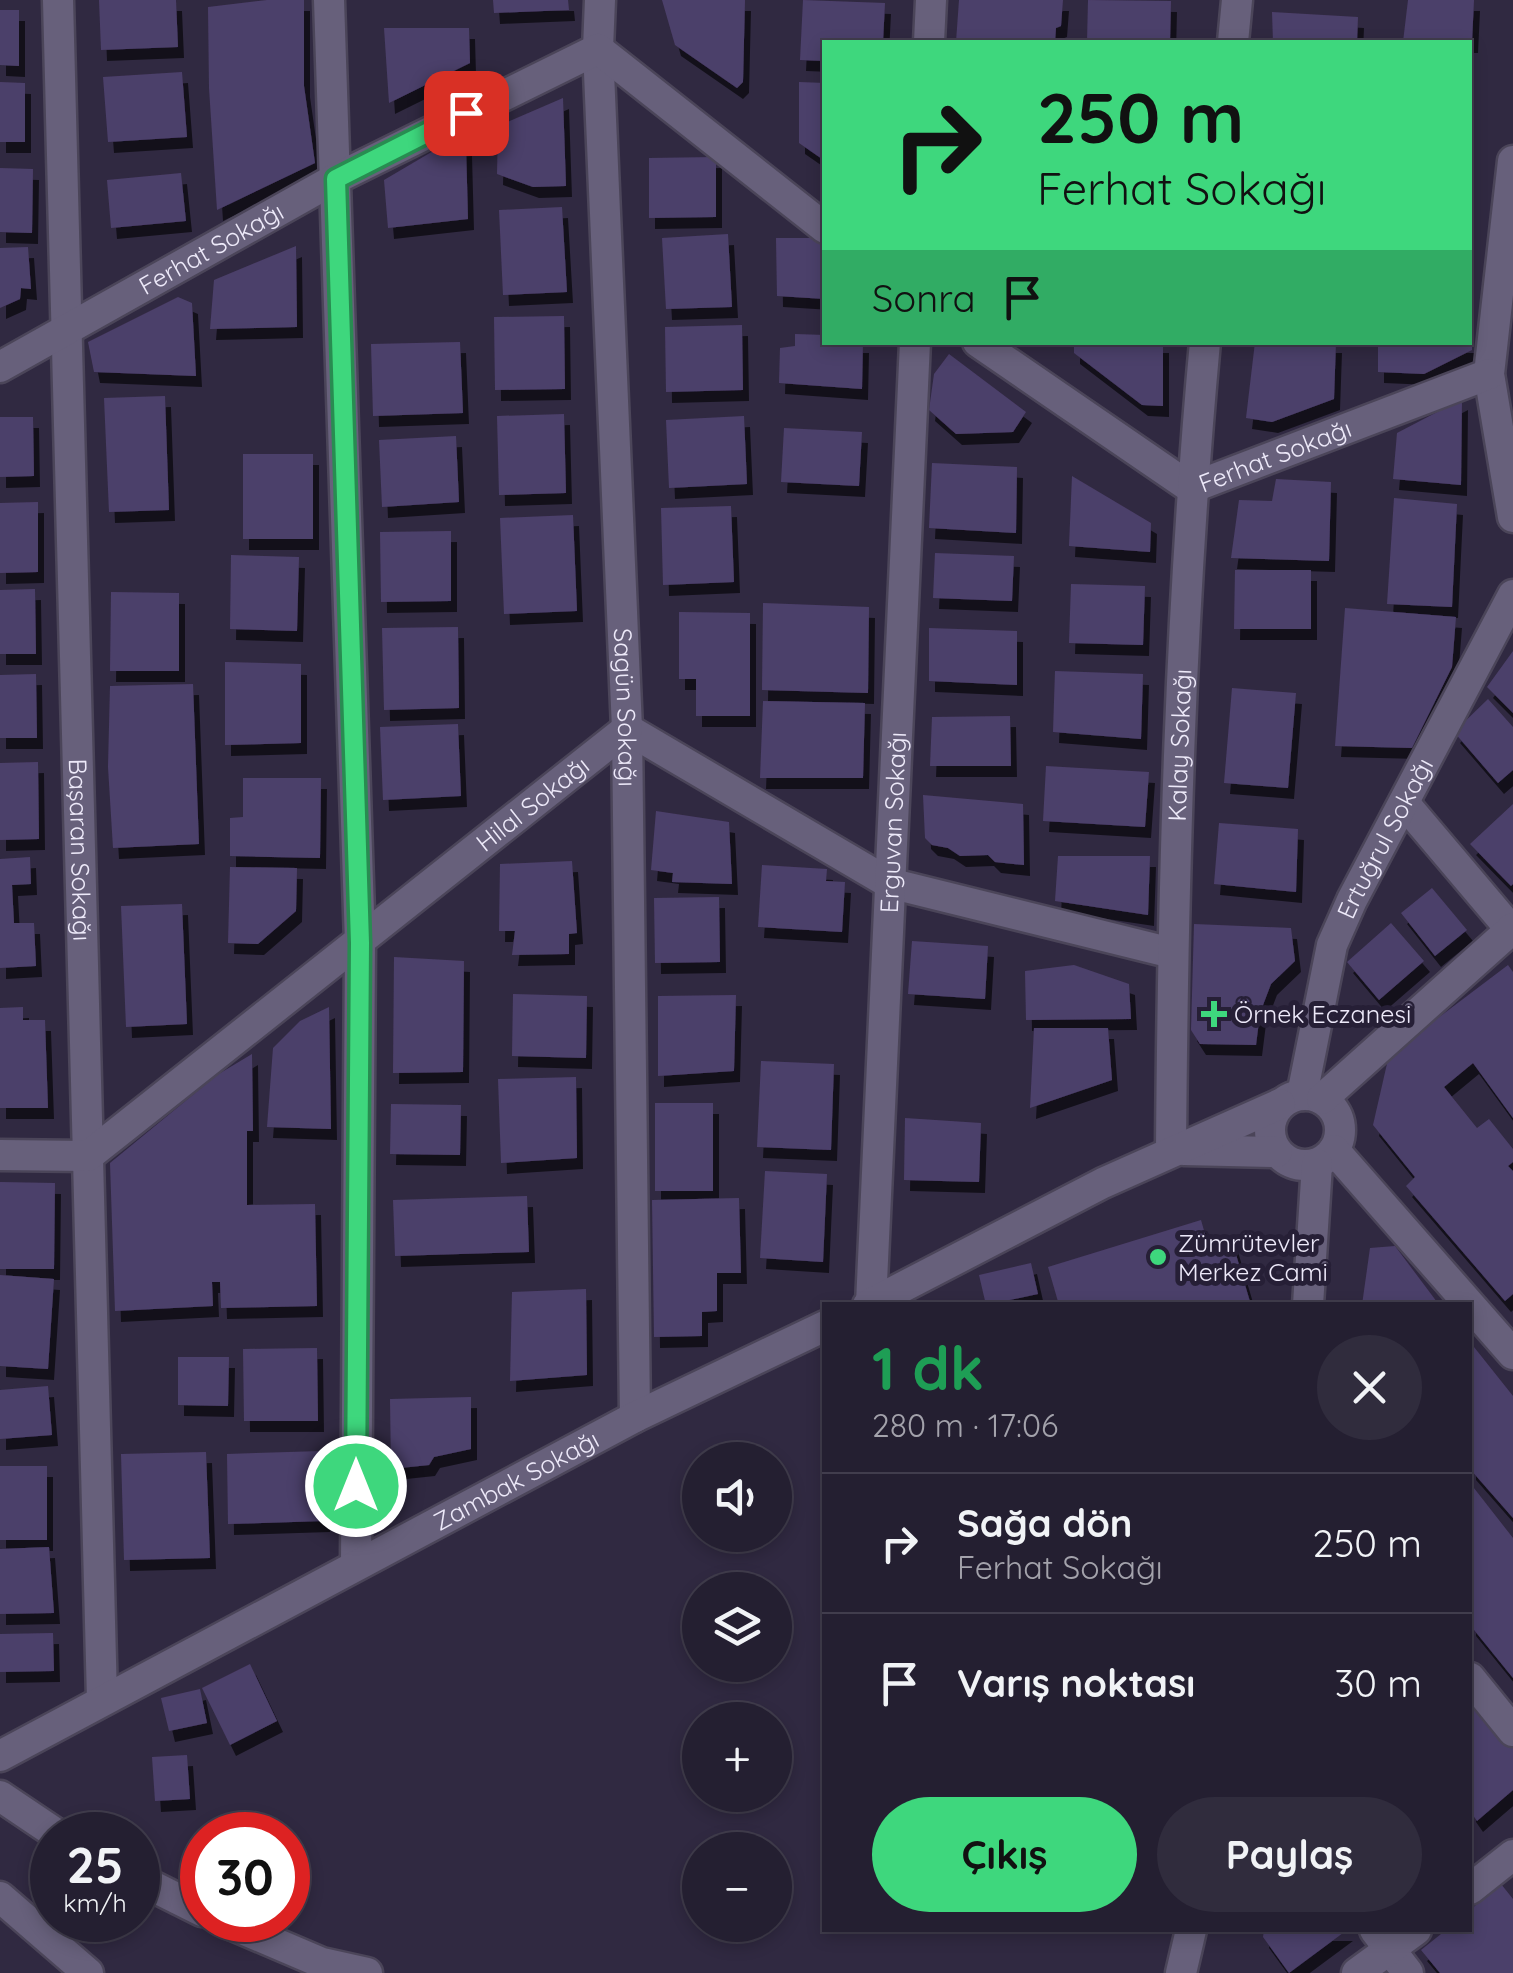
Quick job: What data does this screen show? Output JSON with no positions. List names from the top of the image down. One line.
{"streets":{"street":["Ferhat Sokağı","Sagün Sokağı","Kalay Sokağı","Hilal Sokağı","Erguvan Sokağı","Ertuğrul Sokağı","Başaran Sokağı","Zambak Sokağı"]},"crossings":[["Ferhat Sokağı","Sagün Sokağı"],["Ferhat Sokağı","Kalay Sokağı"],["Ferhat Sokağı","Başaran Sokağı"],["Sagün Sokağı","Hilal Sokağı"],["Sagün Sokağı","Zambak Sokağı"],["Hilal Sokağı","Başaran Sokağı"],["Başaran Sokağı","Zambak Sokağı"]],"places":{"health":["Örnek Eczanesi"],"other":["Zümrütevler Merkez Cami"]},"page":{"turn":["250 m","Ferhat Sokağı"],"then":"Sonra","heading":["1 dk","280 m · 17:06"],"map_buttons":["+","−"],"list":[{"name":"Sağa dön","note":"Ferhat Sokağı","value":"250 m"},{"name":"Varış noktası","value":"30 m"}],"buttons":["Çıkış","Paylaş"],"speed":"25 km/h","limit":"30"}}
